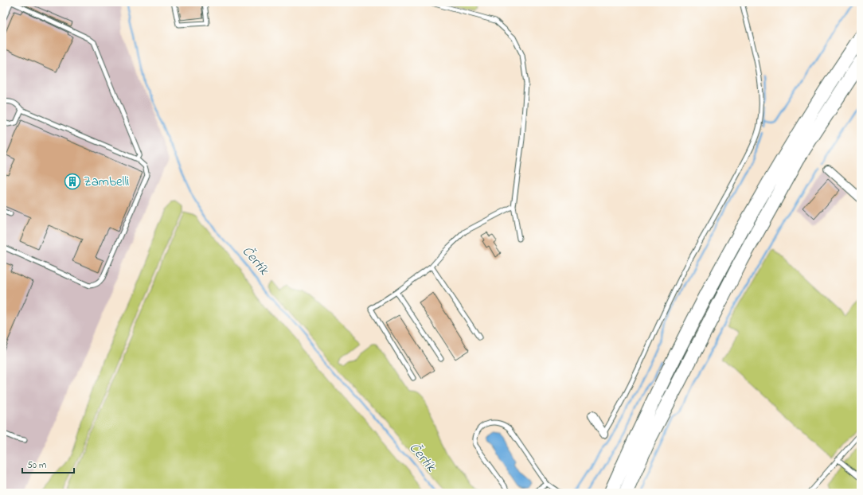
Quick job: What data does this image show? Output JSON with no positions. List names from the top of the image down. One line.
{"water":["Čertík"],"places":{"building":["Zambelli"]},"scale_bar":"50 m"}
